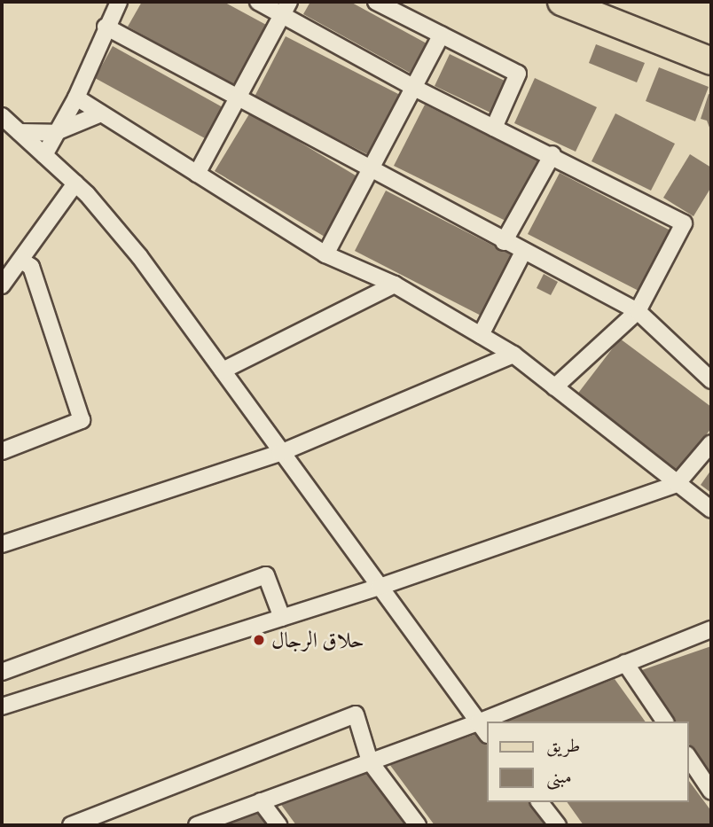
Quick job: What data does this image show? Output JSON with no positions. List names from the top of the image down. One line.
{"places":["حلاق الرجال"],"legend":["طريق","مبنى"]}
